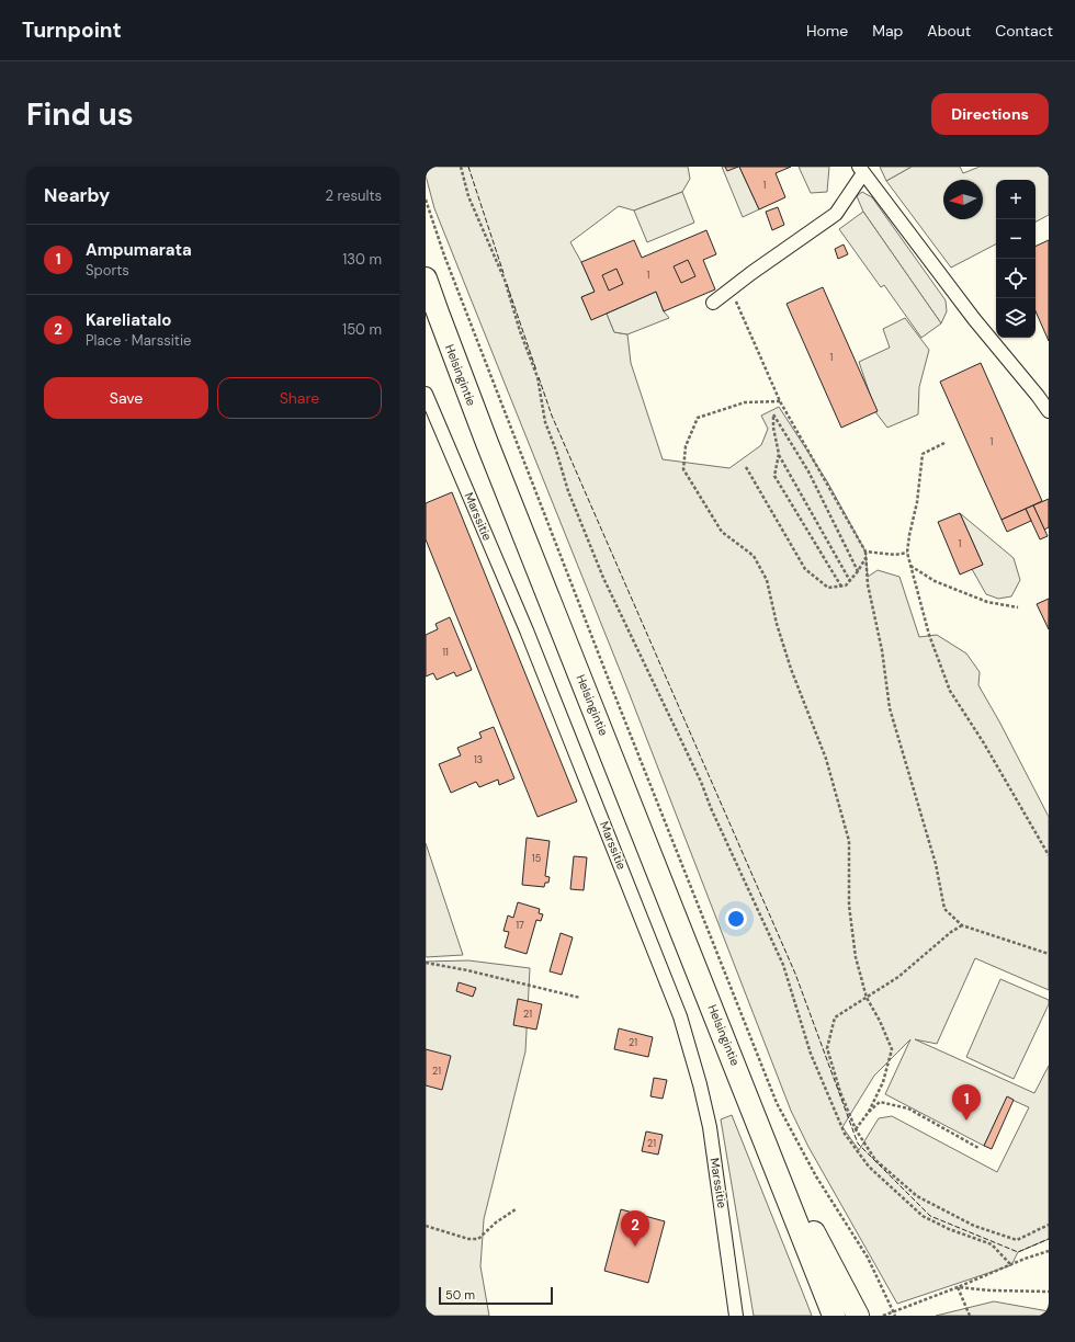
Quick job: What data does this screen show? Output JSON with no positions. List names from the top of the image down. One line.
{"streets":{"main road":["Helsingintie"],"street":["Marssitie"]},"house_numbers":["1","1","1","1","1","11","13","15","17","21","21","21","21"],"scale_bar":"50 m","north":"left","page":{"header":"Turnpoint","nav":["Home","Map","About","Contact"],"buttons":["Directions",["Save","Share"]],"title":"Find us","heading":["Nearby","2 results"],"map_buttons":["+","−"],"list":[{"mark":"1","name":"Ampumarata","note":"Sports","value":"130 m"},{"mark":"2","name":"Kareliatalo","note":"Place · Marssitie","value":"150 m"}],"pins":["1","2"],"scale":"50 m"}}
